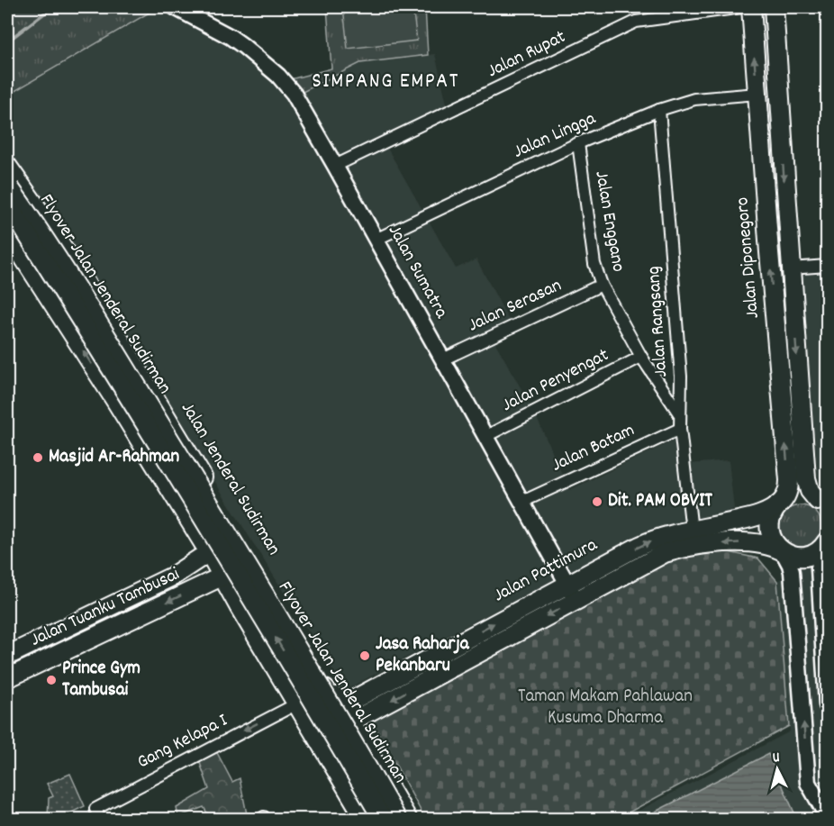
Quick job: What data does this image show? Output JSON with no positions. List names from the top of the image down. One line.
{"streets":{"main road":["Jalan Diponegoro","Flyover Jalan Jenderal Sudirman","Jalan Jenderal Sudirman","Jalan Pattimura","Jalan Tuanku Tambusai"],"street":["Jalan Rupat","Jalan Lingga","Jalan Enggano","Jalan Sumatra","Jalan Serasan","Jalan Rangsang","Jalan Penyengat","Jalan Batam","Gang Kelapa I"]},"crossings":[["Jalan Rupat","Jalan Sumatra"],["Jalan Lingga","Jalan Enggano"],["Jalan Lingga","Jalan Diponegoro"],["Jalan Lingga","Jalan Sumatra"],["Jalan Lingga","Jalan Rangsang"],["Jalan Enggano","Jalan Serasan"],["Jalan Enggano","Jalan Rangsang"],["Jalan Enggano","Jalan Penyengat"],["Jalan Diponegoro","Jalan Pattimura"],["Jalan Sumatra","Jalan Serasan"],["Jalan Sumatra","Jalan Penyengat"],["Jalan Sumatra","Jalan Batam"],["Jalan Sumatra","Jalan Pattimura"],["Jalan Rangsang","Jalan Batam"],["Jalan Rangsang","Jalan Pattimura"],["Jalan Jenderal Sudirman","Jalan Pattimura"]],"one_way":["Gang Kelapa I"],"districts":["SIMPANG EMPAT"],"parks":["Taman Makam Pahlawan Kusuma Dharma"],"places":["Masjid Ar-Rahman","Dit. PAM OBVIT","Jasa Raharja Pekanbaru","Prince Gym Tambusai"],"north":"top"}
